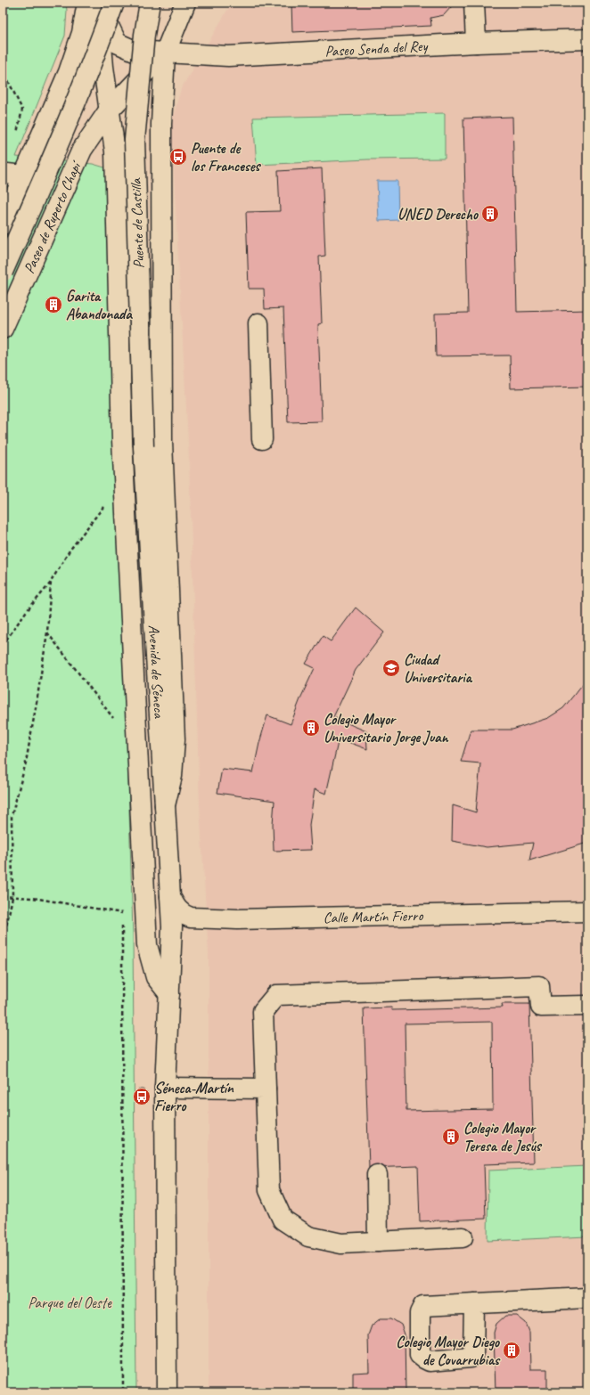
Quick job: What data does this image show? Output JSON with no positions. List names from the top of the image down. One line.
{"streets":{"main road":["Paseo Senda del Rey","Paseo de Ruperto Chapí","Puente de Castilla","Avenida de Séneca","Calle Martín Fierro"]},"crossings":[["Paseo Senda del Rey","Paseo de Ruperto Chapí"],["Puente de Castilla","Avenida de Séneca"]],"parks":["Parque del Oeste"],"places":{"bus stop":["Puente de los Franceses","Séneca-Martín Fierro"],"building":["UNED Derecho","Garita Abandonada","Colegio Mayor Universitario Jorge Juan","Colegio Mayor Teresa de Jesús","Colegio Mayor Diego de Covarrubias"],"school or university":["Ciudad Universitaria"]}}
